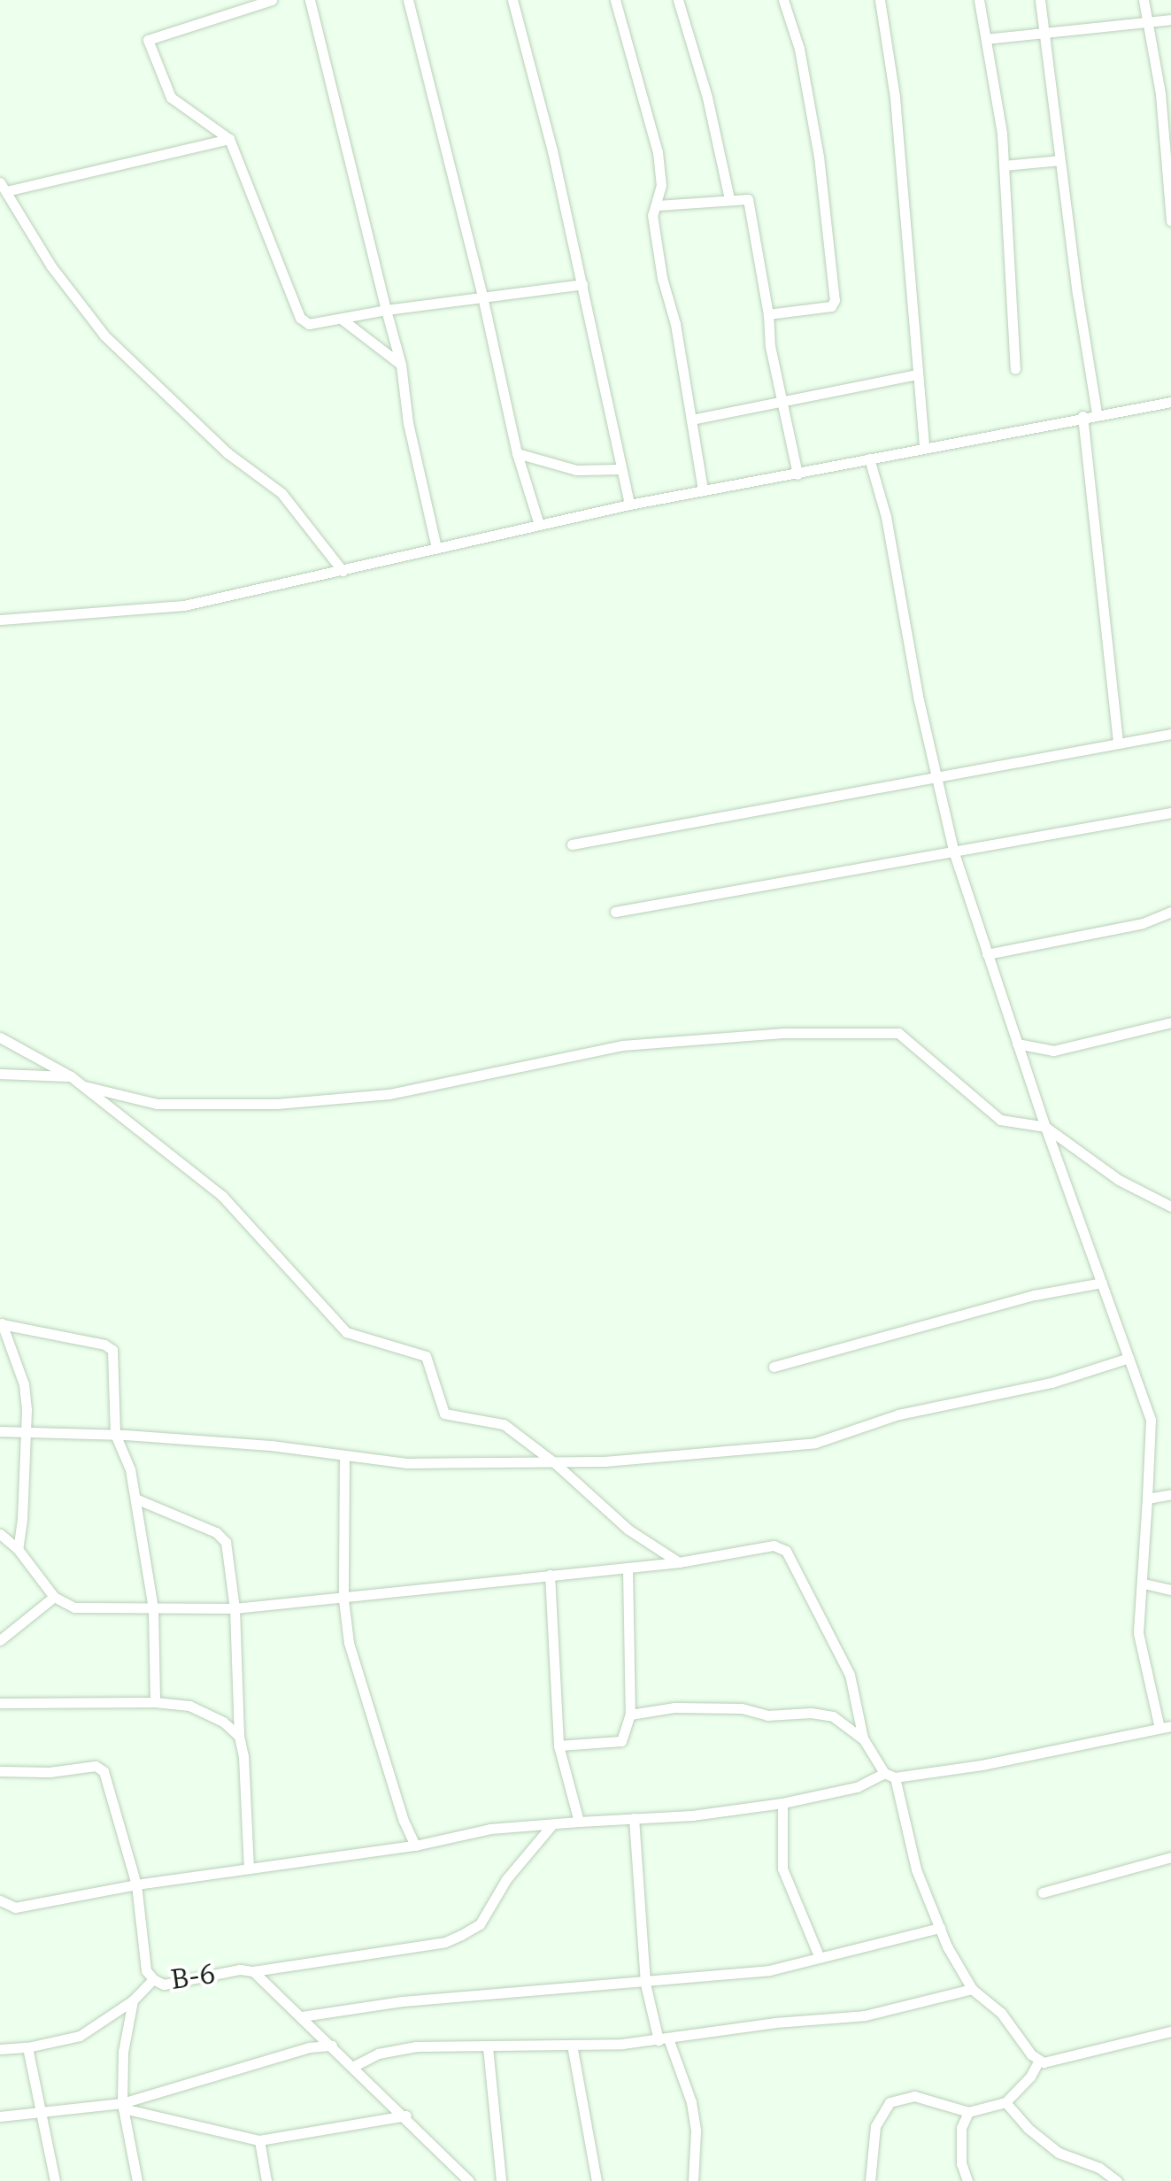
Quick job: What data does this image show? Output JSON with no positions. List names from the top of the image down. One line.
{"streets":{"street":["B-6"]}}
